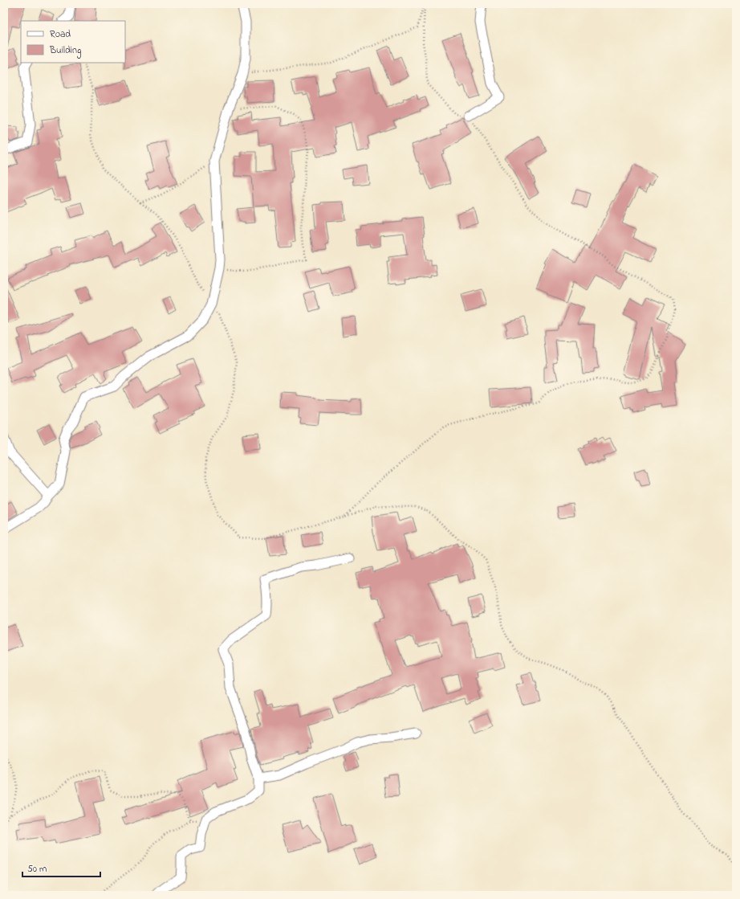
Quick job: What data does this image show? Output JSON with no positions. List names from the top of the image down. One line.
{"legend":["Road","Building"],"scale_bar":"50 m"}
